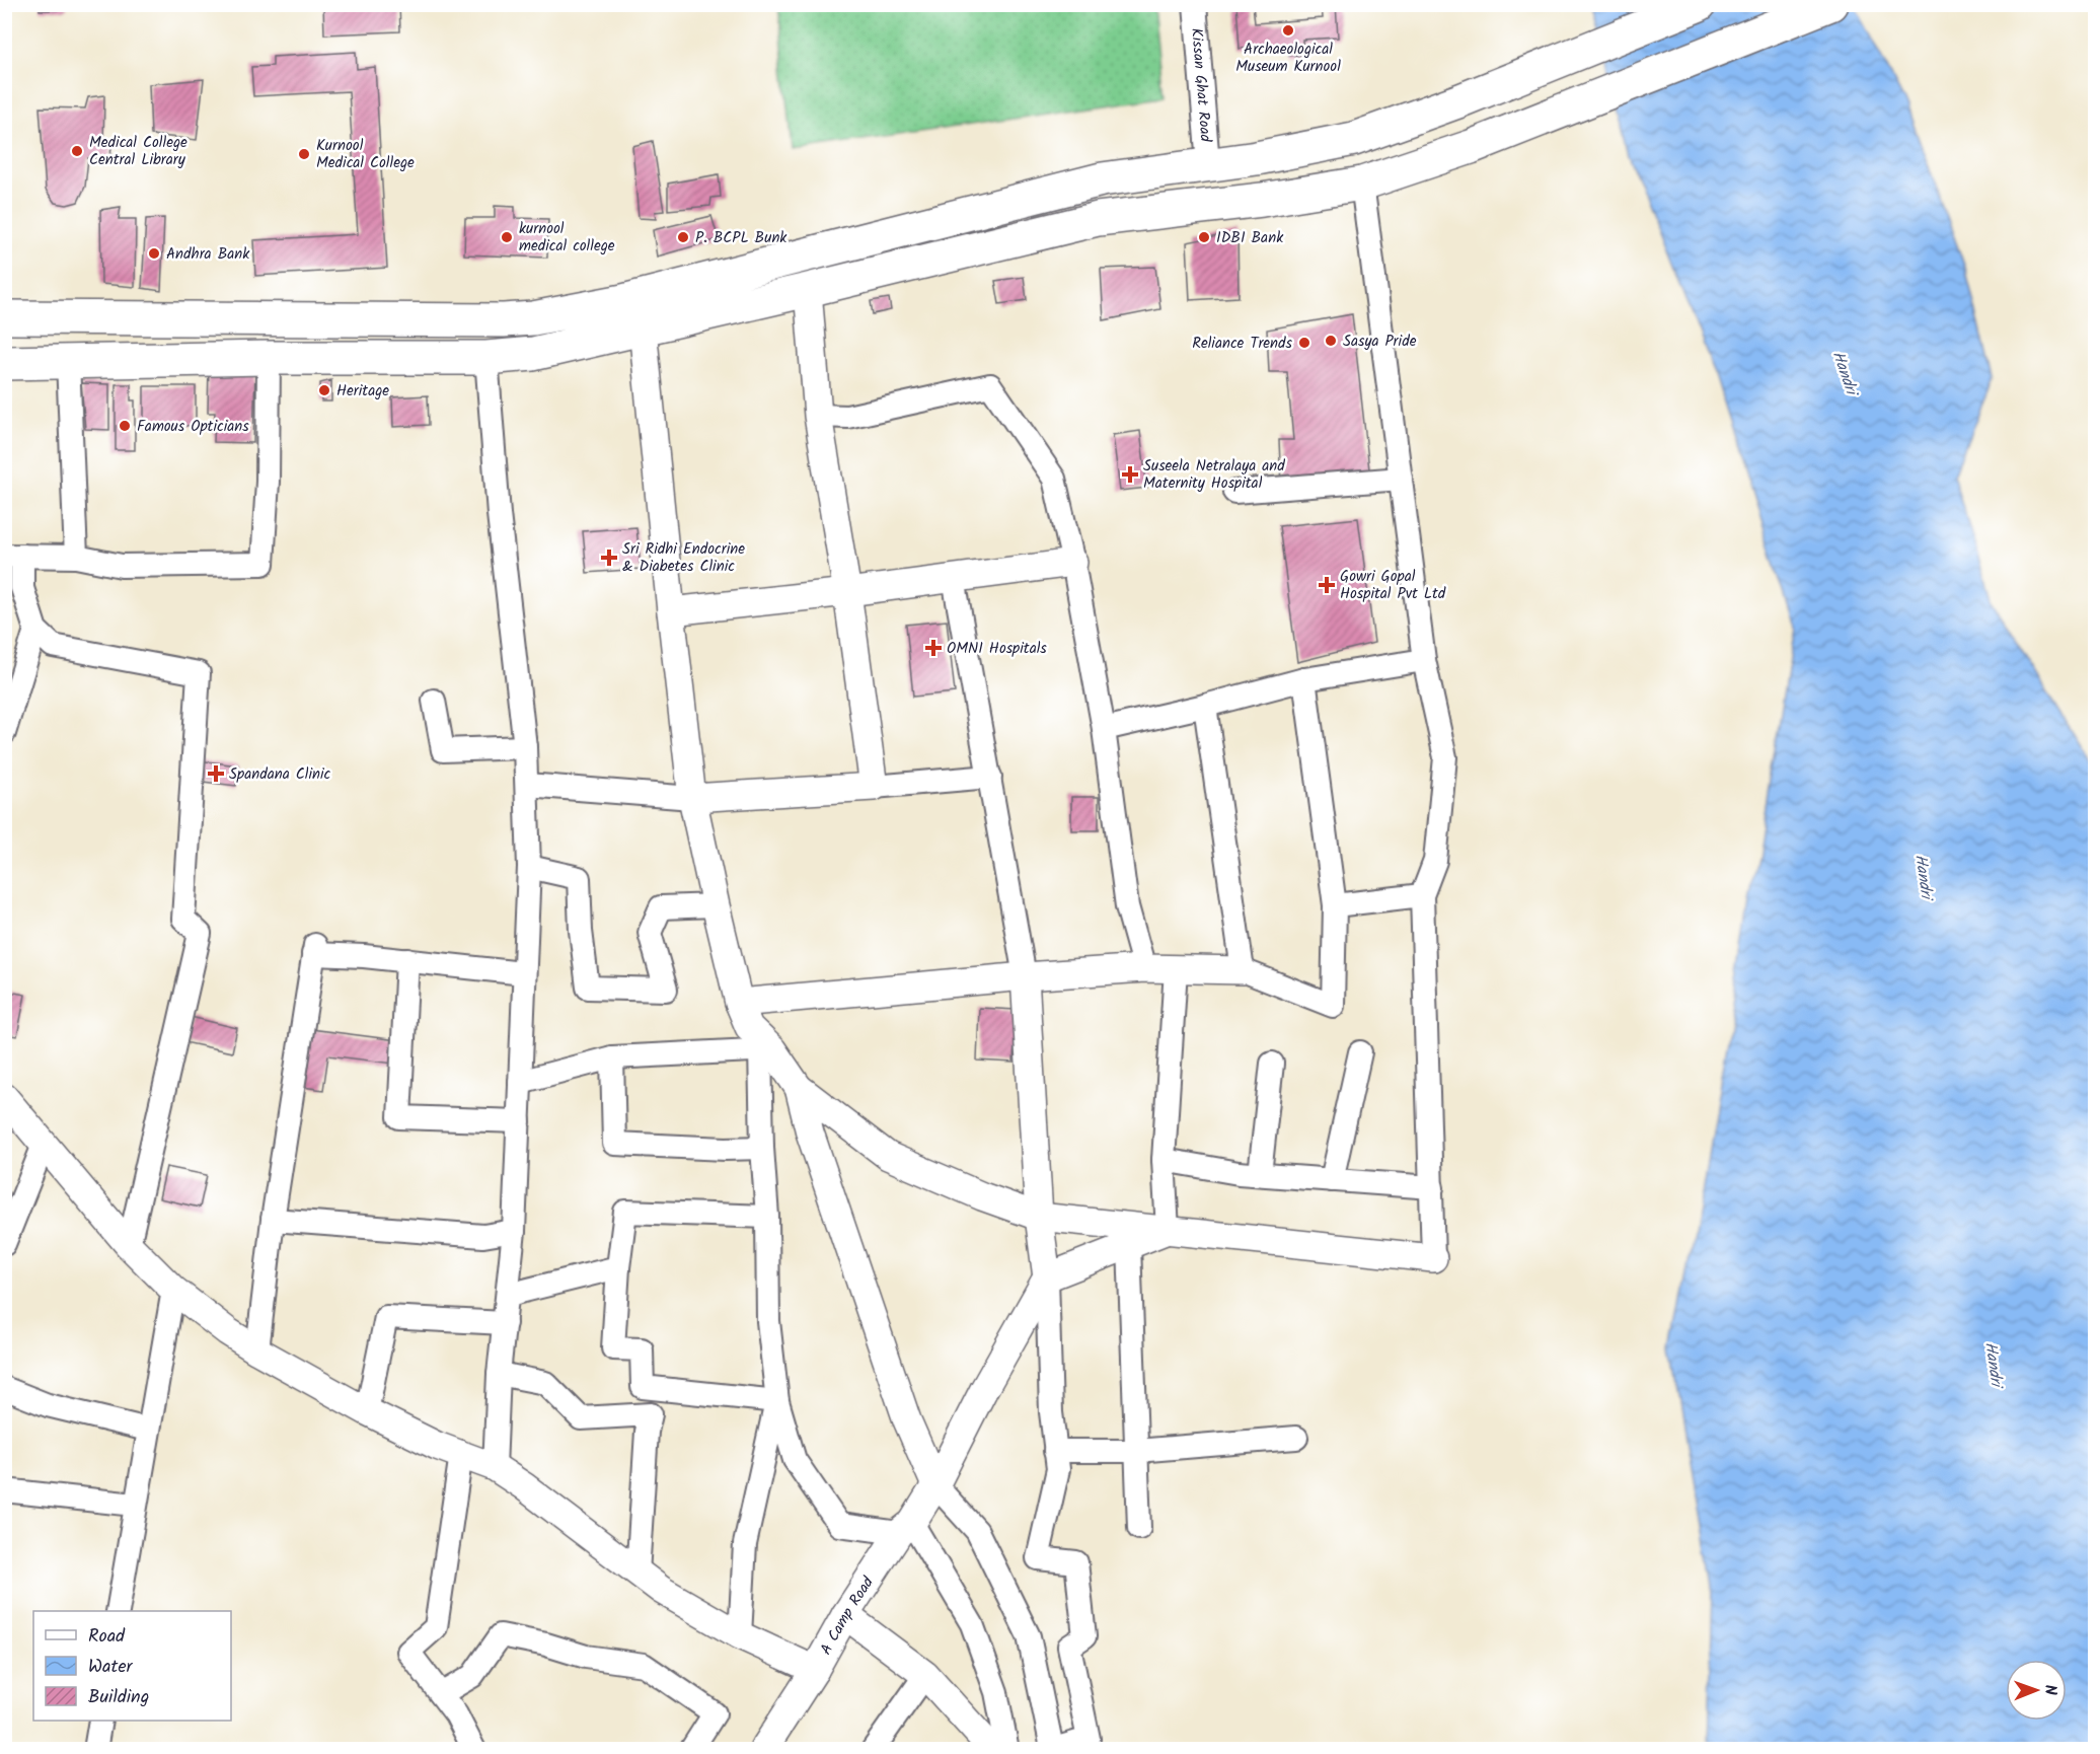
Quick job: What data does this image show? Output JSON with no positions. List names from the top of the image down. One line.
{"streets":{"street":["Kissan Ghat Road","A Camp Road"]},"water":["Handri"],"places":{"other":["Archaeological Museum Kurnool","Medical College Central Library","Kurnool Medical College","kurnool medical college","P. BCPL Bunk","IDBI Bank","Andhra Bank","Sasya Pride","Reliance Trends","Heritage","Famous Opticians"],"health":["Suseela Netralaya and Maternity Hospital","Sri Ridhi Endocrine & Diabetes Clinic","Gowri Gopal Hospital Pvt Ltd","OMNI Hospitals","Spandana Clinic"]},"legend":["Road","Water","Building"],"north":"right"}
